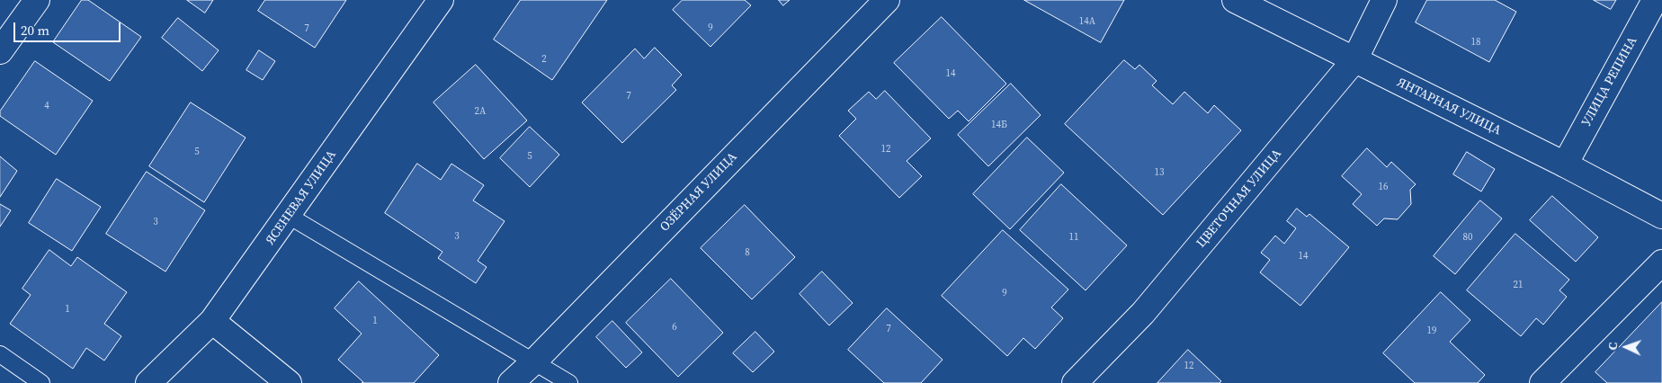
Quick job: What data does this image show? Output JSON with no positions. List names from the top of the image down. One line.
{"streets":{"street":["УЛИЦА РЕПИНА","ЯНТАРНАЯ УЛИЦА","ОЗЁРНАЯ УЛИЦА","ЯСЕНЕВАЯ УЛИЦА","ЦВЕТОЧНАЯ УЛИЦА"]},"crossings":[["УЛИЦА РЕПИНА","ЯНТАРНАЯ УЛИЦА"],["ЯНТАРНАЯ УЛИЦА","ЦВЕТОЧНАЯ УЛИЦА"]],"house_numbers":["14А","9","7","18","2","14","7","4","2А","14Б","12","5","5","13","16","3","3","11","80","8","14","21","9","1","1","6","7","19","12"],"scale_bar":"20 m","north":"left"}
